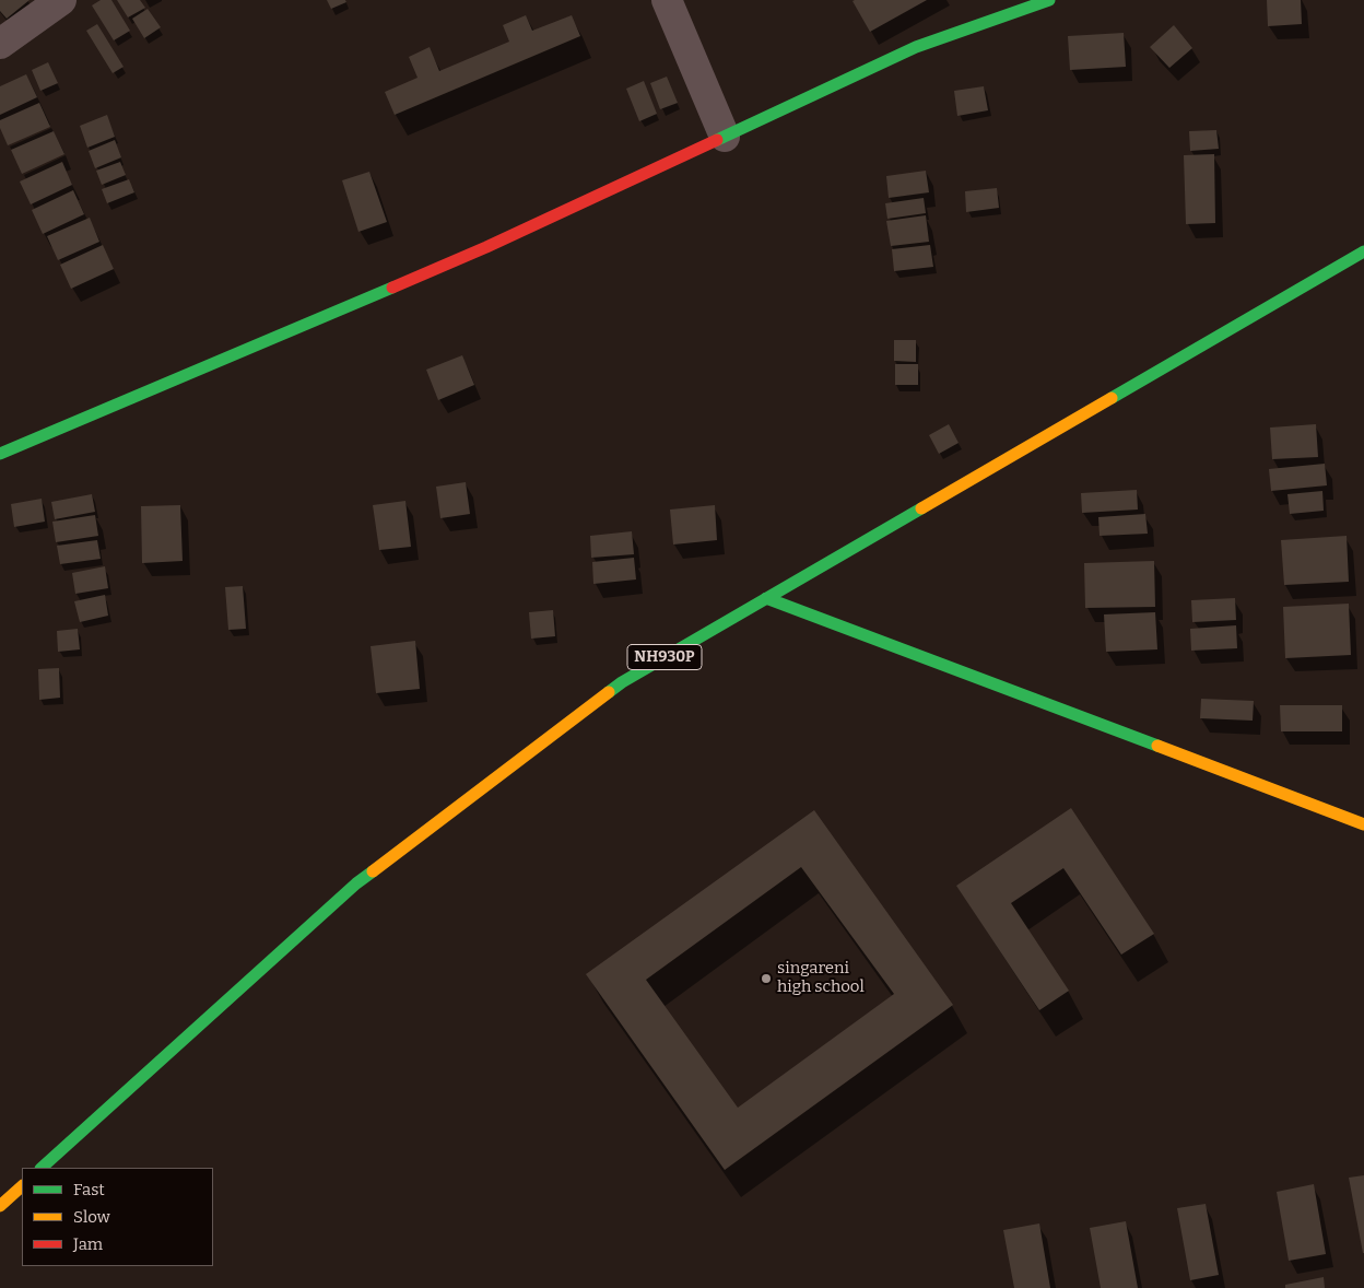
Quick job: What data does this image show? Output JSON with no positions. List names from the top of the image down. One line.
{"streets":{"main road":["NH930P"]},"places":["singareni high school"],"legend":["Fast","Slow","Jam"]}
